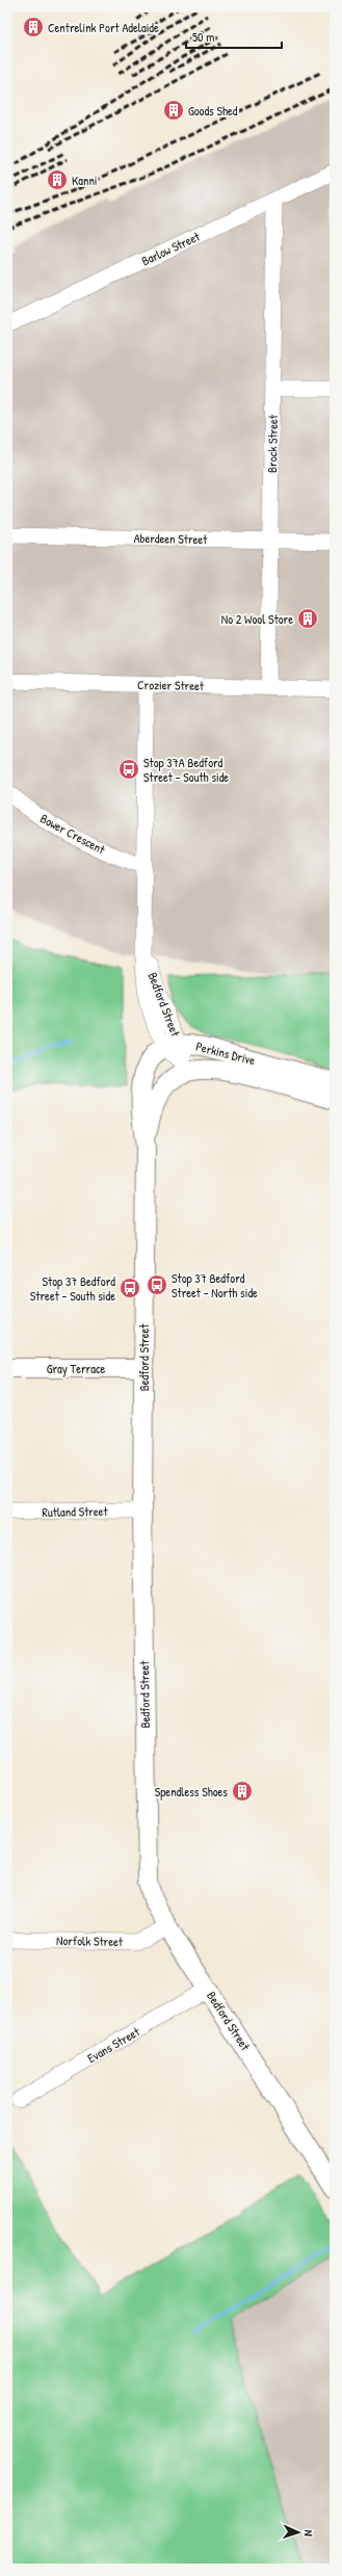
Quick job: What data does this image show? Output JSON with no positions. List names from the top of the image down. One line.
{"streets":{"street":["Barlow Street","Brock Street","Aberdeen Street","Crozier Street","Bower Crescent","Bedford Street","Perkins Drive","Gray Terrace","Rutland Street","Norfolk Street","Evans Street"]},"crossings":[["Barlow Street","Brock Street"],["Brock Street","Aberdeen Street"],["Brock Street","Crozier Street"],["Crozier Street","Bedford Street"],["Bower Crescent","Bedford Street"],["Bedford Street","Perkins Drive"],["Bedford Street","Gray Terrace"],["Bedford Street","Rutland Street"],["Bedford Street","Norfolk Street"],["Bedford Street","Evans Street"]],"places":{"building":["Centrelink Port Adelaide","Goods Shed","Kanni","No 2 Wool Store","Spendless Shoes"],"bus stop":["Stop 37A Bedford Street - South side","Stop 37 Bedford Street - North side","Stop 37 Bedford Street - South side"]},"scale_bar":"50 m","north":"right"}
